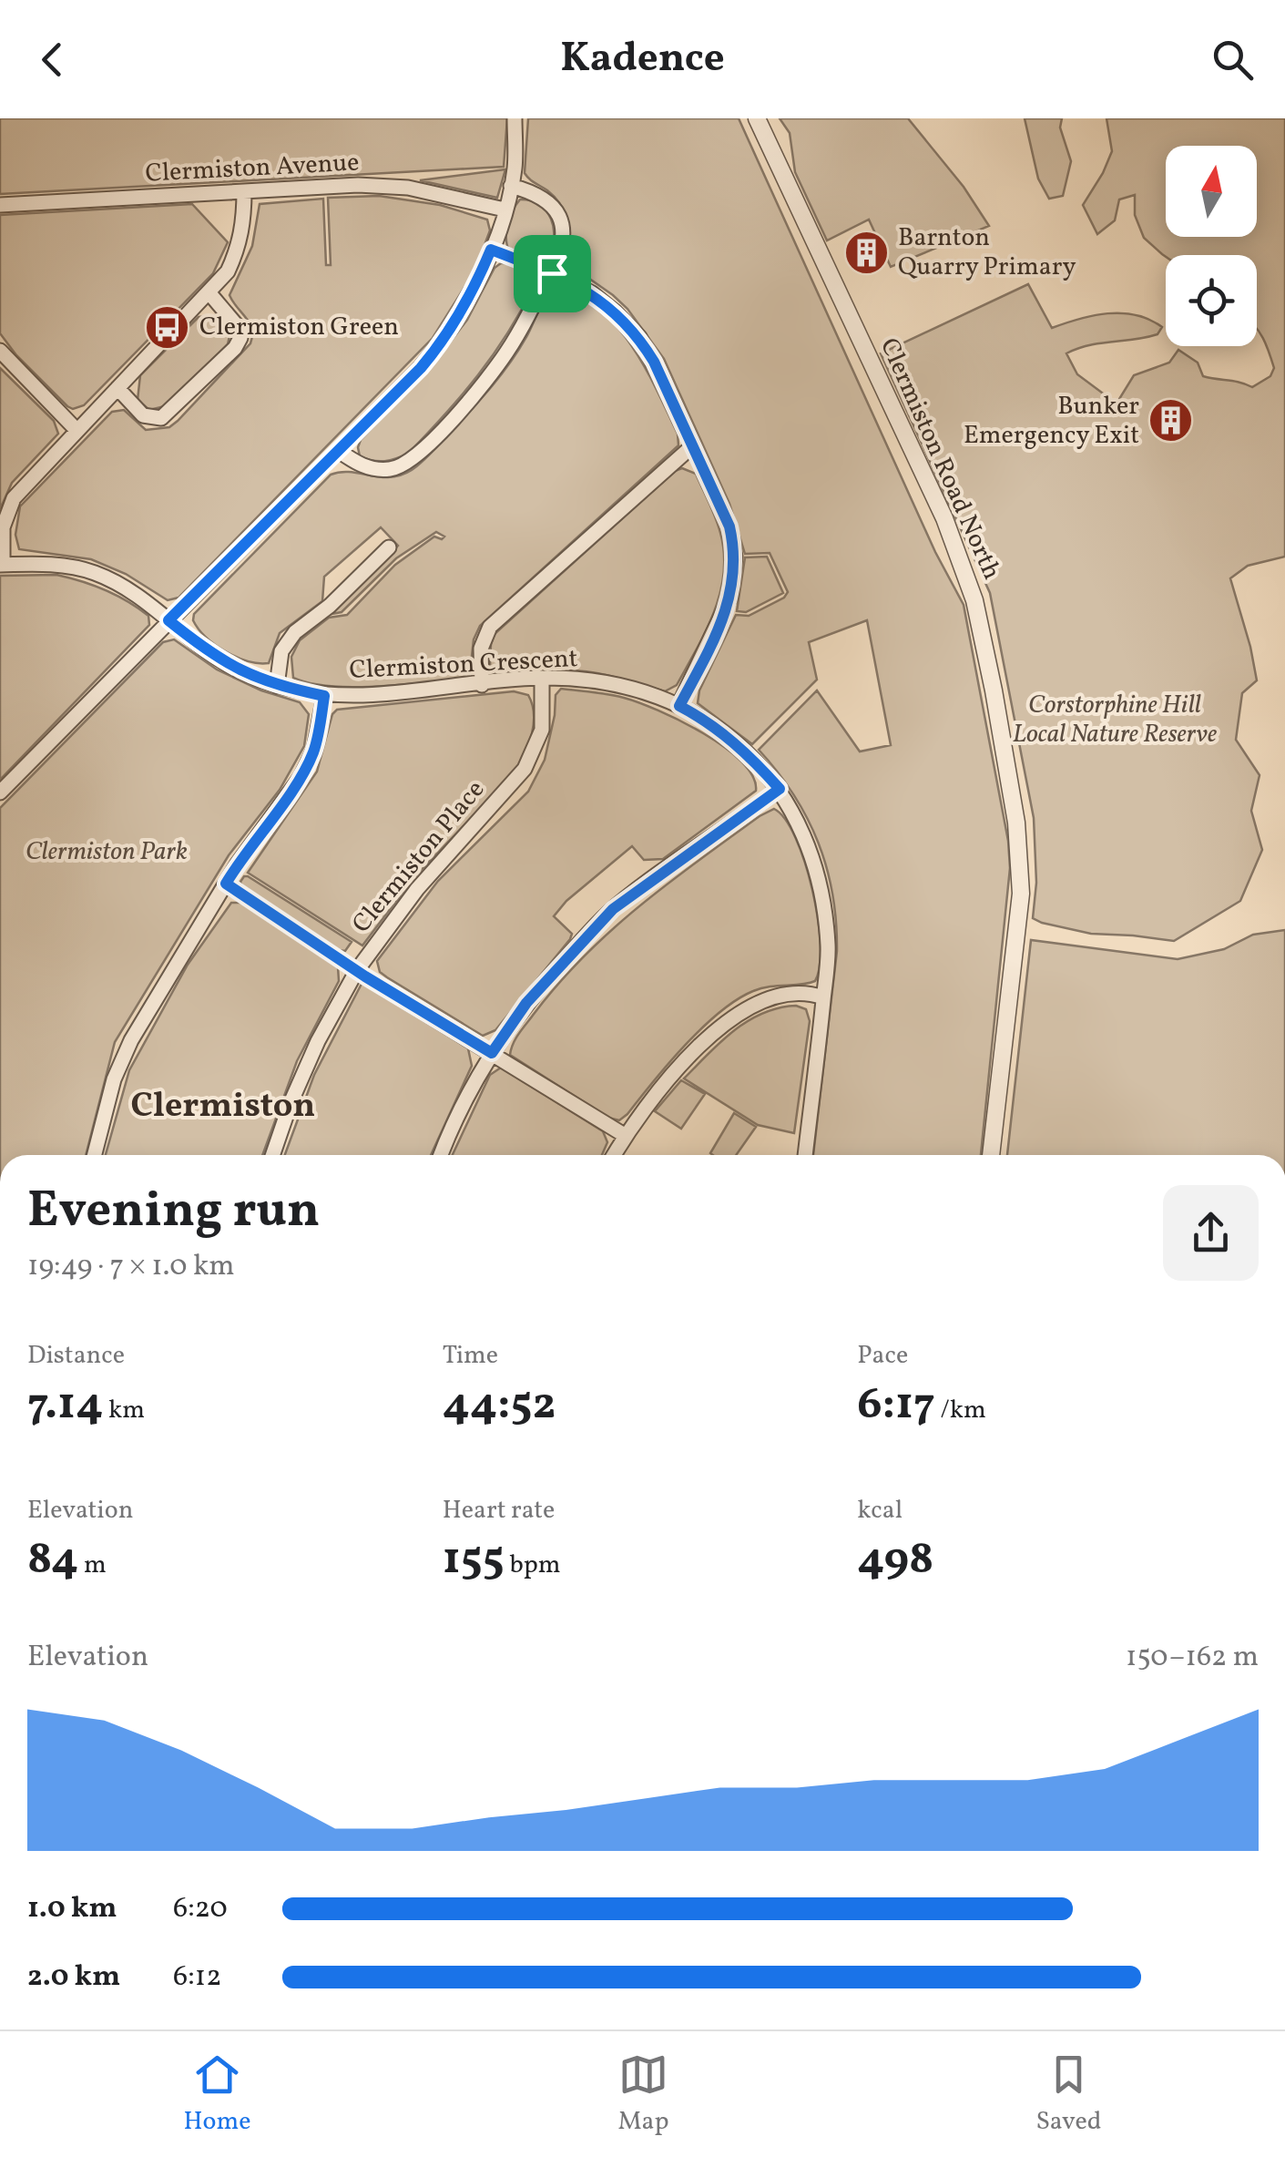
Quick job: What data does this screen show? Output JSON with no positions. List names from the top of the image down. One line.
{"streets":{"street":["Clermiston Avenue","Clermiston Road North","Clermiston Crescent","Clermiston Place"]},"crossings":[["Clermiston Crescent","Clermiston Place"]],"districts":["Clermiston"],"parks":["Corstorphine Hill Local Nature Reserve","Clermiston Park"],"places":{"building":["Barnton Quarry Primary","Bunker Emergency Exit"],"bus stop":["Clermiston Green"]},"north":"top","page":{"header":"Kadence","heading":["Evening run","19:49 · 7 × 1.0 km"],"stats":[["Distance","7.14 km"],["Time","44:52"],["Pace","6:17 /km"],["Elevation","84 m"],["Heart rate","155 bpm"],["kcal","498"]],"chart":["Elevation","150–162 m"],"list":[{"name":"1.0 km","note":"6:20"},{"name":"2.0 km","note":"6:12"}],"tabs":["Home","Map","Saved"]}}
